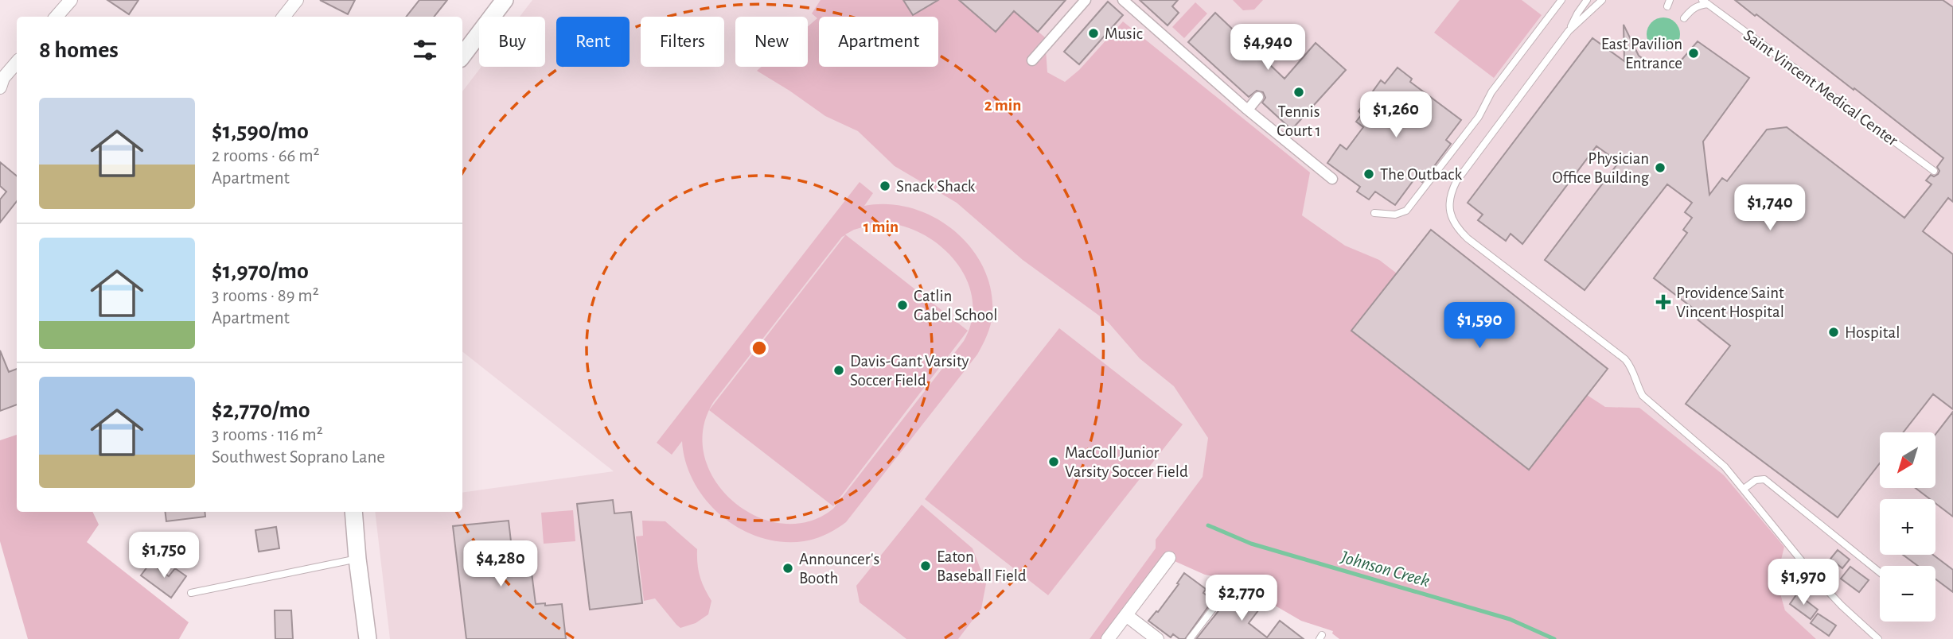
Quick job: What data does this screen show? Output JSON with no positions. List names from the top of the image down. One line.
{"streets":{"lane":["Saint Vincent Medical Center"]},"water":["Johnson Creek"],"places":{"other":["Music","East Pavilion Entrance","Tennis Court 1","Physician Office Building","The Outback","Snack Shack","Catlin Gabel School","Hospital","Davis-Gant Varsity Soccer Field","MacColl Junior Varsity Soccer Field","Eaton Baseball Field","Announcer's Booth"],"health":["Providence Saint Vincent Hospital"]},"north":"bottom left","page":{"chip":["Buy","Rent","Filters","New","Apartment"],"heading":"8 homes","price":["$4,940","$1,260","$1,740","$1,590","$1,750","$4,280","$1,970","$2,770"],"list":[{"name":"$1,590/mo","note":"2 rooms · 66 m² · Apartment"},{"name":"$1,970/mo","note":"3 rooms · 89 m² · Apartment"},{"name":"$2,770/mo","note":"3 rooms · 116 m² · Southwest Soprano Lane"}],"map_buttons":["+","−"]},"rings":["2 min","1 min"]}
